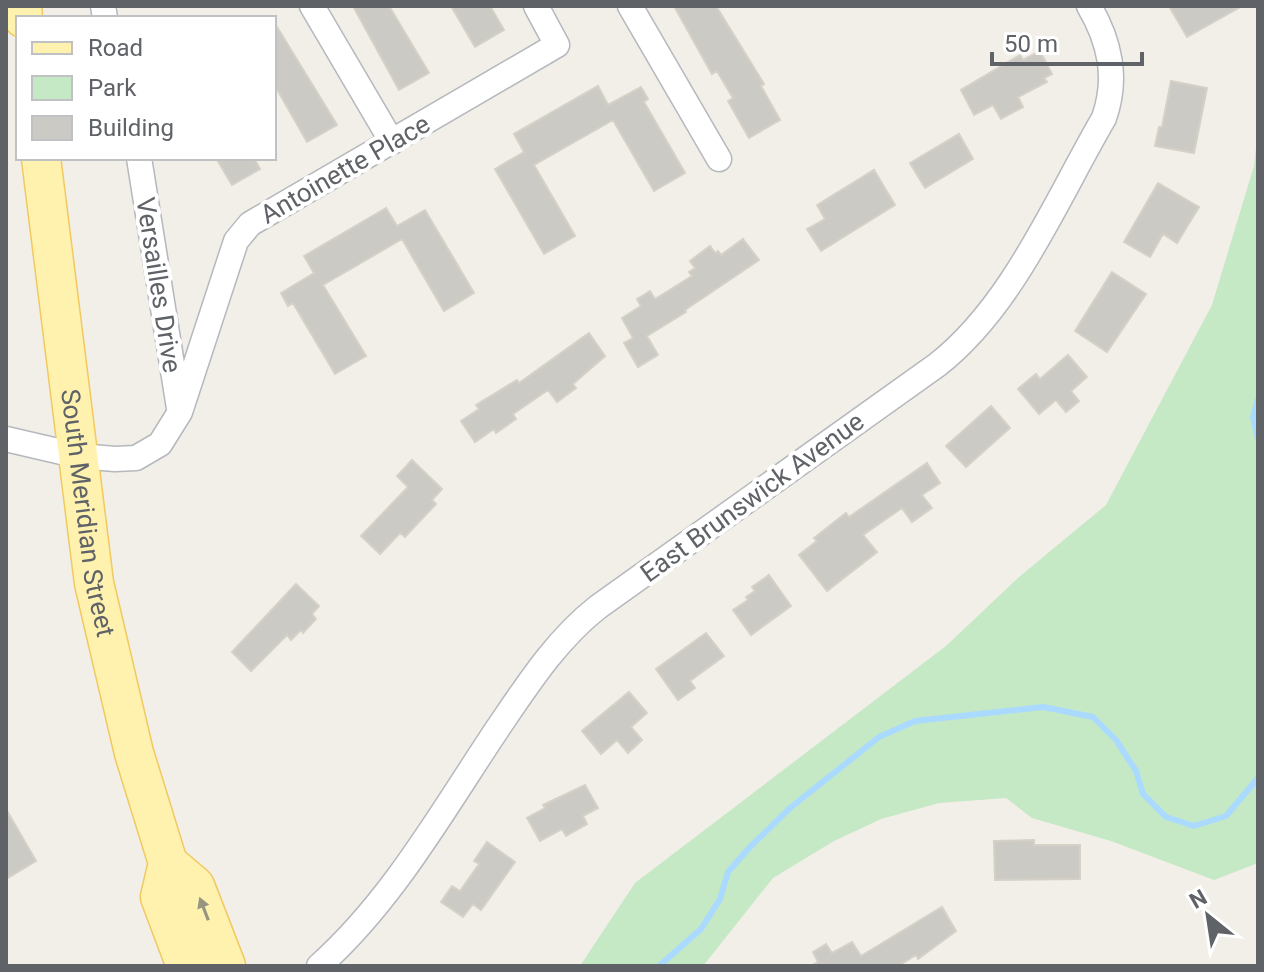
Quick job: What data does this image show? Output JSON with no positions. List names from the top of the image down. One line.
{"streets":{"main road":["South Meridian Street"],"street":["Antoinette Place","Versailles Drive","East Brunswick Avenue"]},"crossings":[["Antoinette Place","Versailles Drive"],["Antoinette Place","South Meridian Street"]],"legend":["Road","Park","Building"],"scale_bar":"50 m","north":"top left"}
